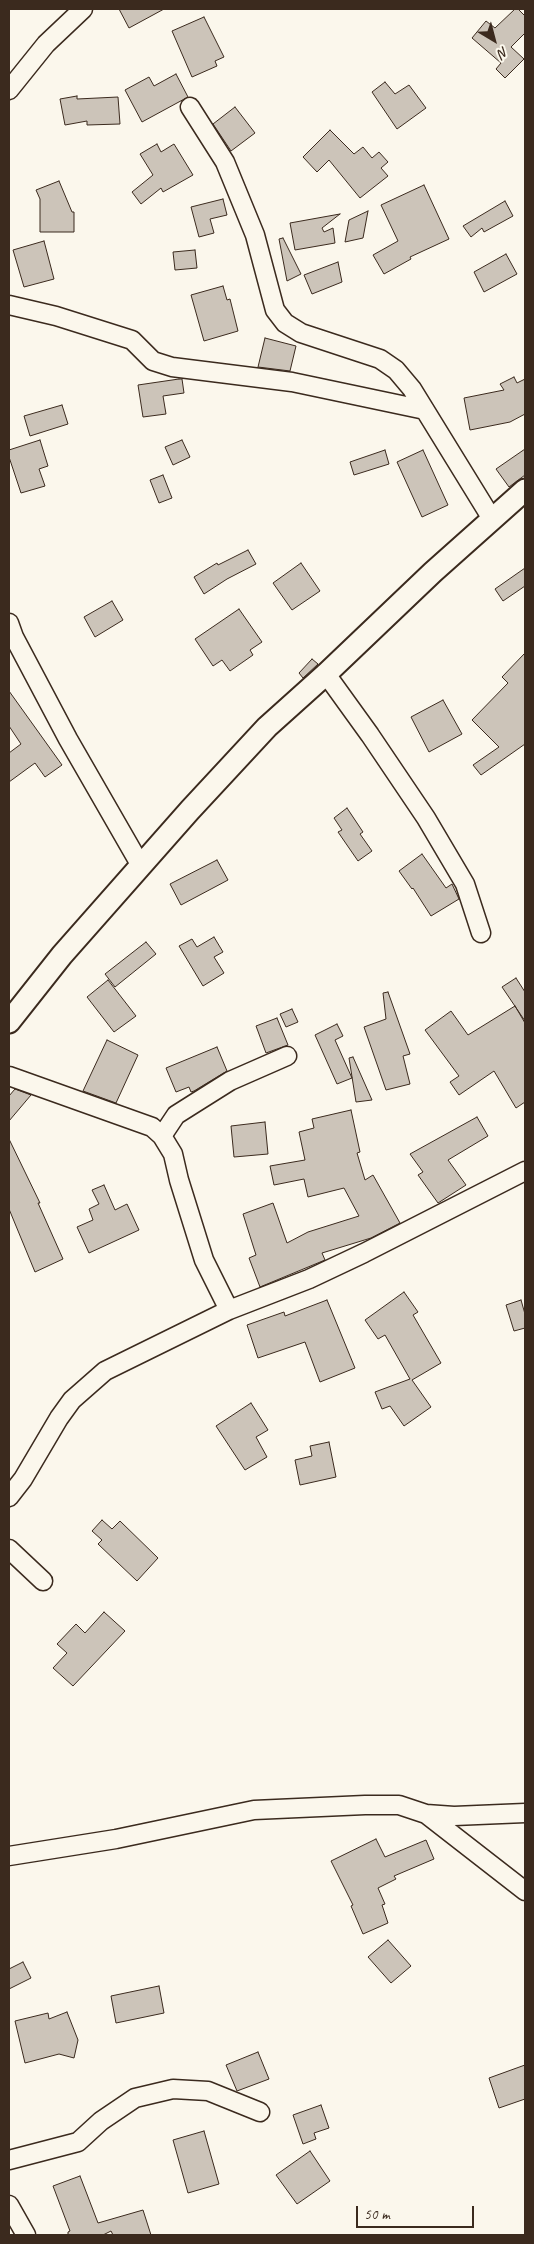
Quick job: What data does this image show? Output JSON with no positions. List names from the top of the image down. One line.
{"scale_bar":"50 m","north":"bottom right"}
